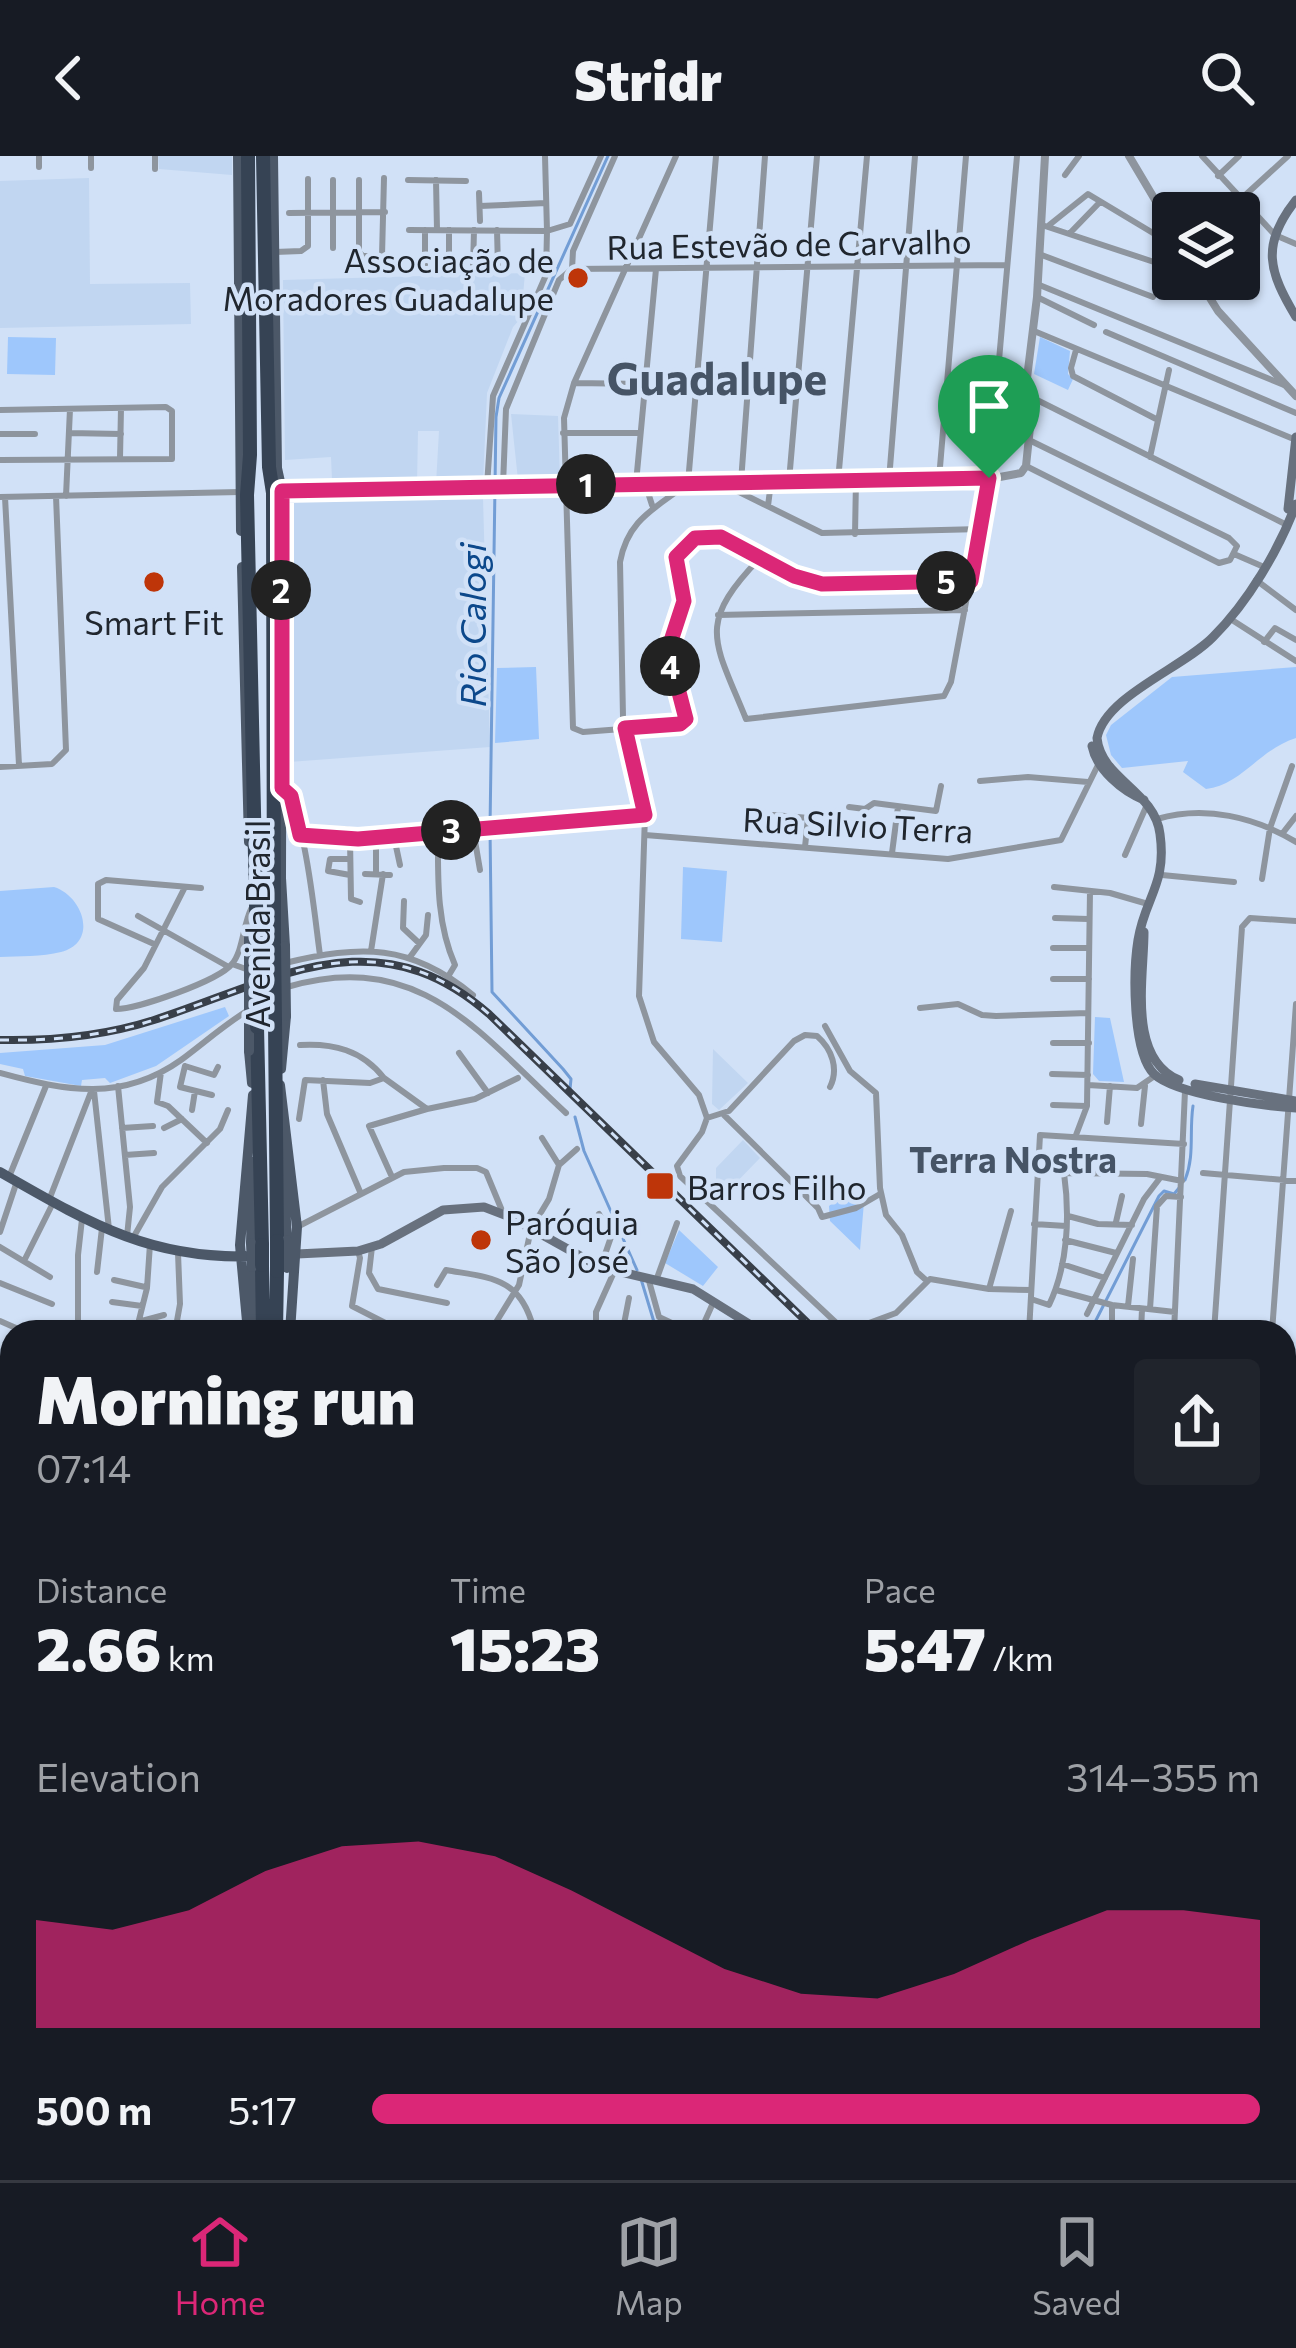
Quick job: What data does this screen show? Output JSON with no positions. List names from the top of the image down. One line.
{"streets":{"highway":["Avenida Brasil"],"street":["Rua Estevão de Carvalho","Rua Silvio Terra"]},"districts":["Guadalupe","Terra Nostra"],"water":["Rio Calogi"],"places":{"other":["Associação de Moradores Guadalupe","Smart Fit","Paróquia São José"],"transit":["Barros Filho"]},"page":{"header":"Stridr","pins":["1","5","2","4","3"],"heading":["Morning run","07:14"],"stats":[["Distance","2.66 km"],["Time","15:23"],["Pace","5:47 /km"]],"chart":["Elevation","314–355 m"],"list":[{"name":"500 m","note":"5:17"}],"tabs":["Home","Map","Saved"]}}
